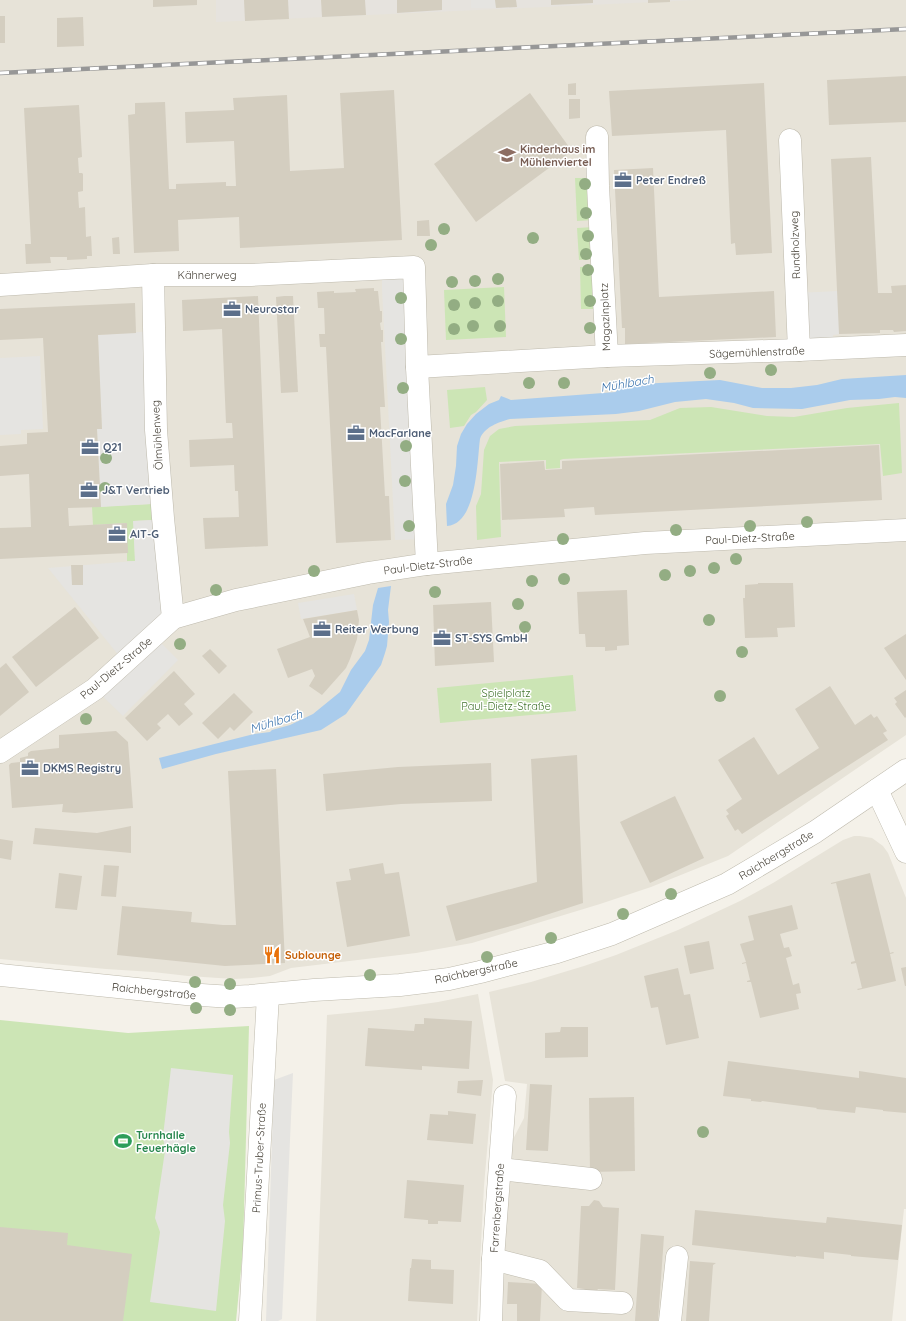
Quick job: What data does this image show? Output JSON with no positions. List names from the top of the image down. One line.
{"streets":{"street":["Rundholzweg","Kähnerweg","Magazinplatz","Sägemühlenstraße","Ölmühlenweg","Paul-Dietz-Straße","Raichbergstraße","Primus-Truber-Straße","Farrenbergstraße"]},"crossings":[["Rundholzweg","Sägemühlenstraße"],["Kähnerweg","Magazinplatz"],["Kähnerweg","Ölmühlenweg"],["Magazinplatz","Sägemühlenstraße"],["Ölmühlenweg","Paul-Dietz-Straße"],["Raichbergstraße","Primus-Truber-Straße"]],"water":["Mühlbach"],"parks":["Spielplatz Paul-Dietz-Straße"],"places":{"school or university":["Kinderhaus im Mühlenviertel"],"office":["Peter Endreß","Neurostar","MacFarlane","Q21","J&T Vertrieb","AIT-G","Reiter Werbung","ST-SYS GmbH","DKMS Registry"],"restaurant":["Sublounge"],"sports":["Turnhalle Feuerhägle"]}}
